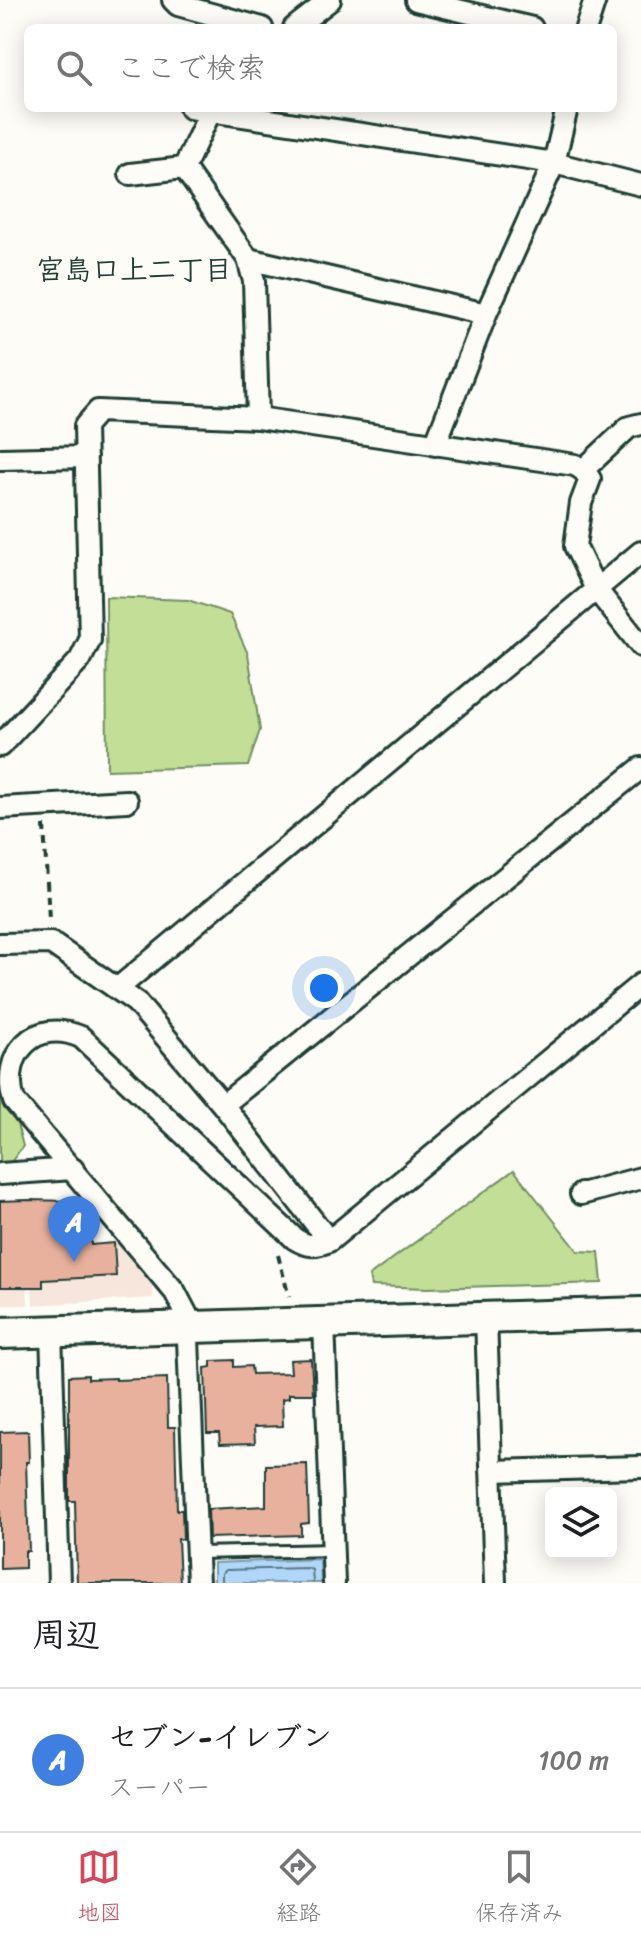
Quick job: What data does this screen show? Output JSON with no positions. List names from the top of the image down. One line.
{"districts":["宮島口上二丁目"],"page":{"search":"ここで検索","pins":"A","heading":"周辺","list":[{"mark":"A","name":"セブン-イレブン","note":"スーパー","value":"100 m"}],"nav":["地図","経路","保存済み"]}}
